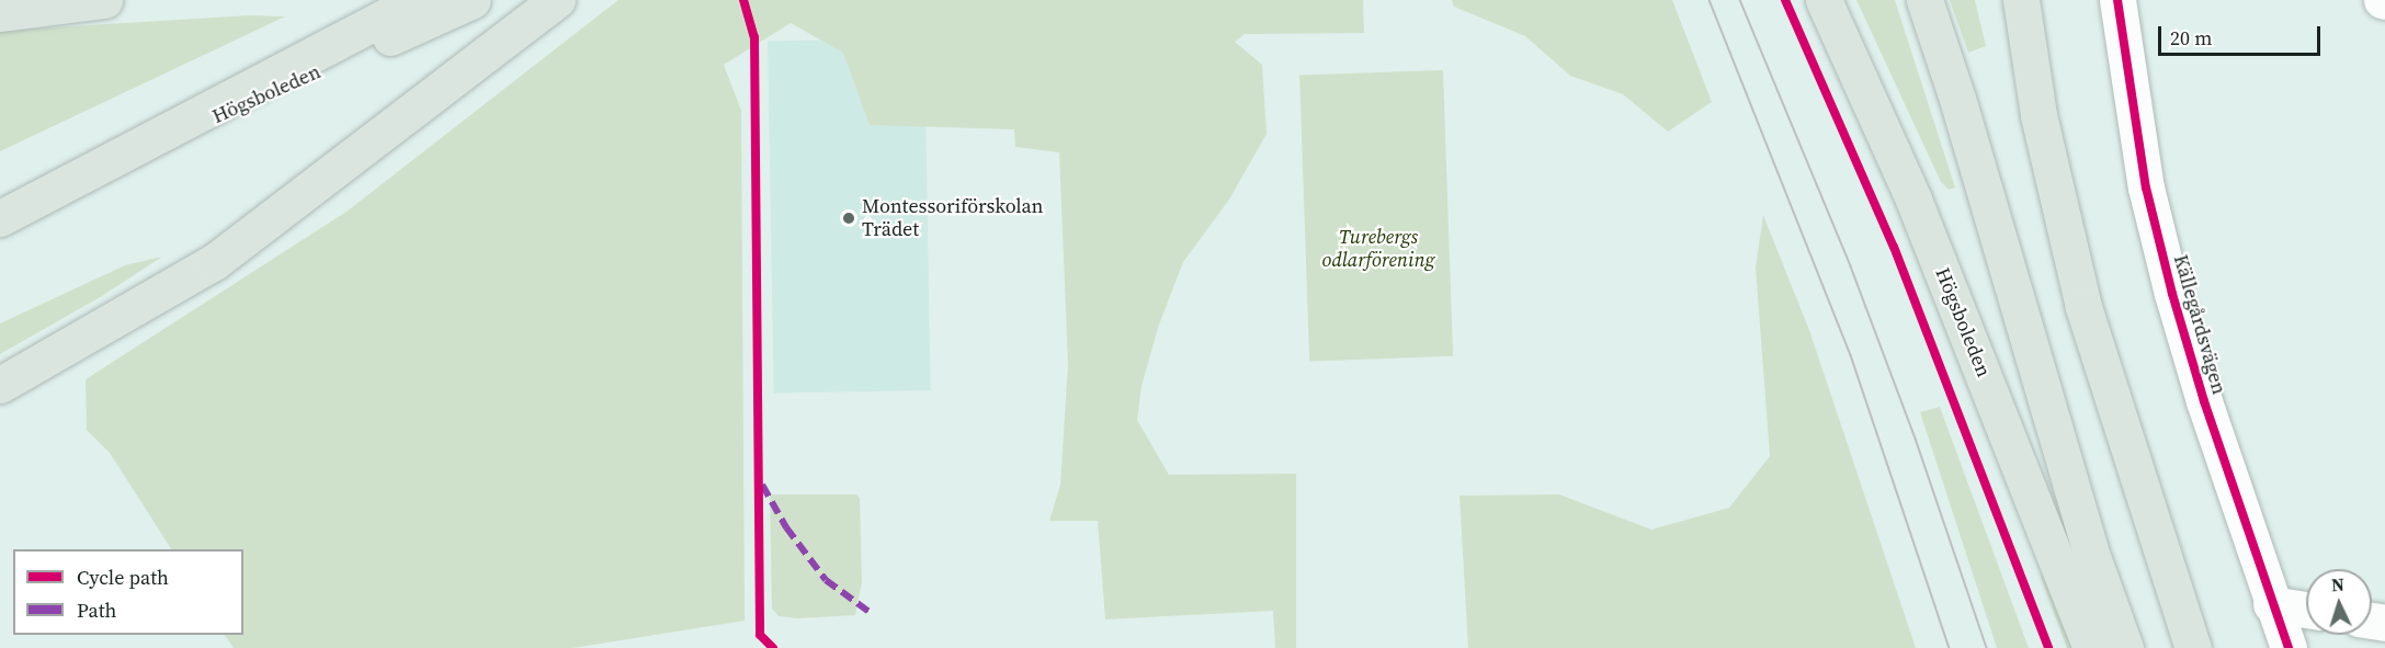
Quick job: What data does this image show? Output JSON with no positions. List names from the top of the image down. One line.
{"streets":{"main road":["Högsboleden"],"street":["Källegårdsvägen"]},"parks":["Turebergs odlarförening"],"places":["Montessoriförskolan Trädet"],"legend":["Cycle path","Path"],"scale_bar":"20 m","north":"top"}
